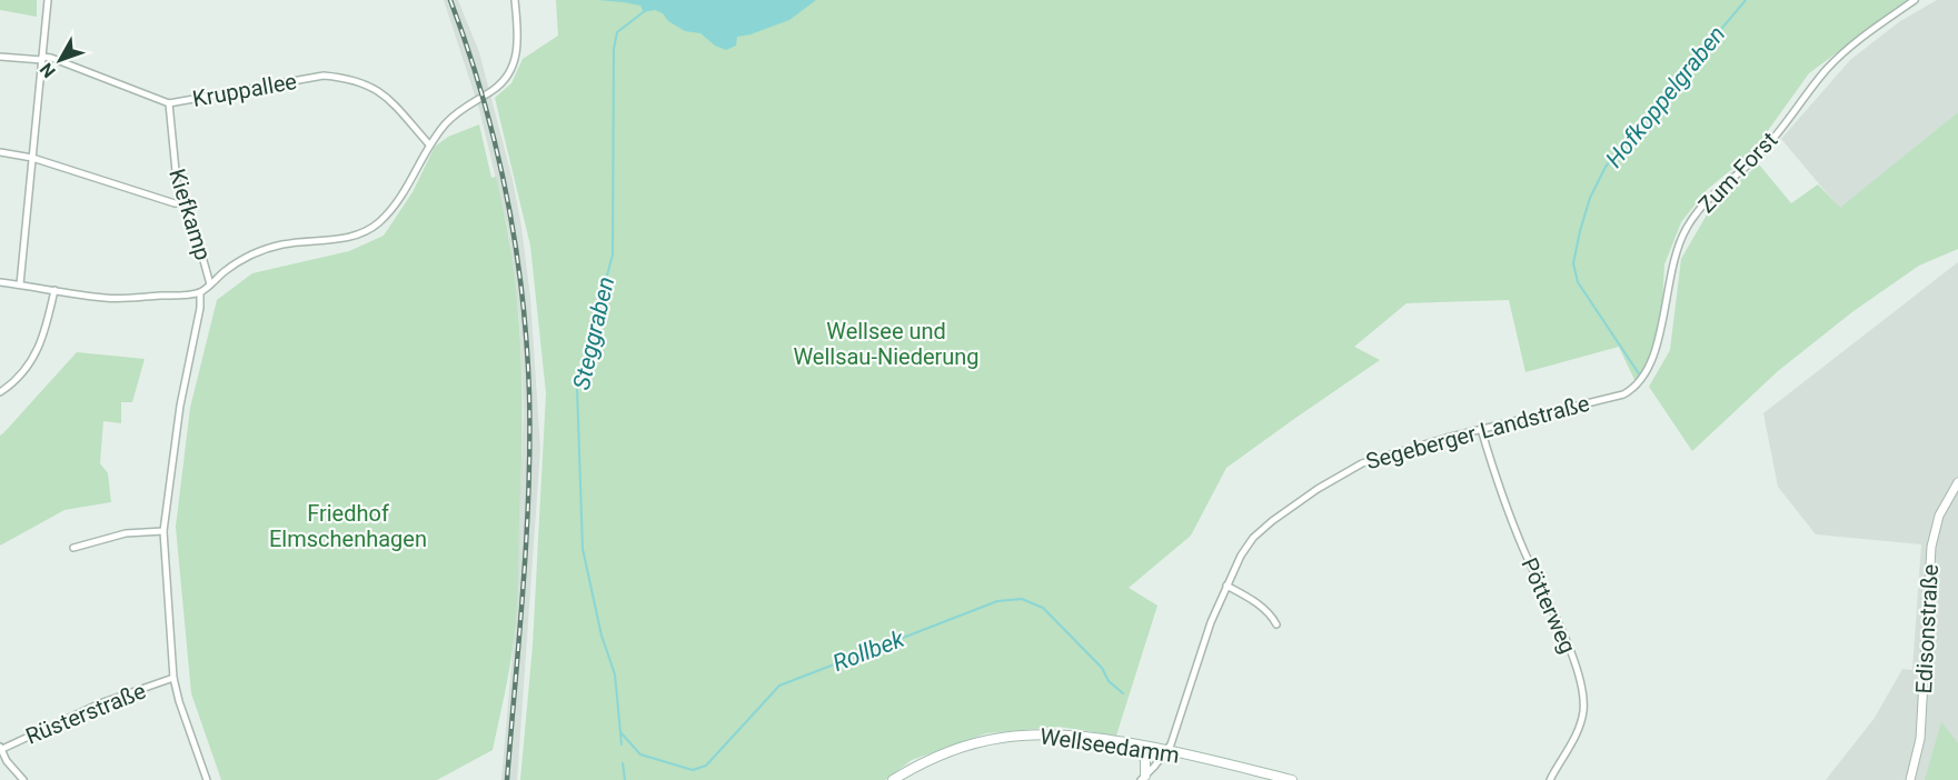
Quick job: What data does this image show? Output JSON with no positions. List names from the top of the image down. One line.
{"streets":{"main road":["Wellseedamm"],"street":["Kruppallee","Zum Forst","Kiefkamp","Segeberger Landstraße","Pötterweg","Edisonstraße","Rüsterstraße"]},"crossings":[["Kruppallee","Kiefkamp"],["Zum Forst","Segeberger Landstraße"],["Segeberger Landstraße","Pötterweg"],["Segeberger Landstraße","Wellseedamm"]],"water":["Hofkoppelgraben","Steggraben","Rollbek"],"parks":["Wellsee und Wellsau-Niederung","Friedhof Elmschenhagen"],"north":"bottom left"}
